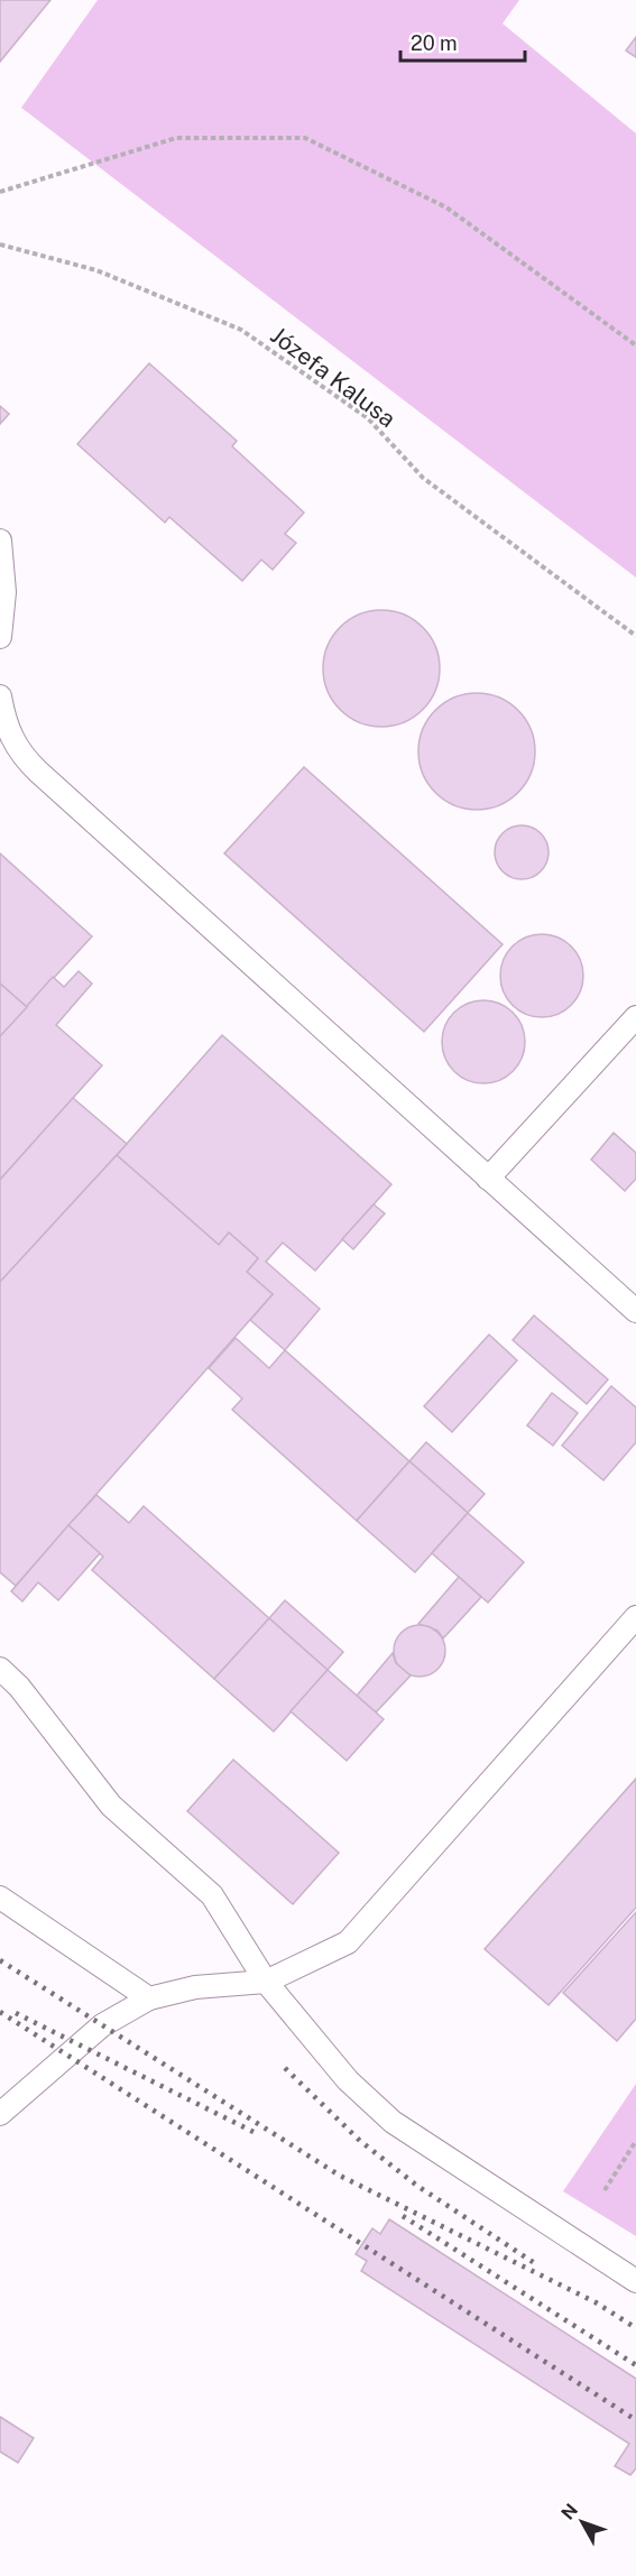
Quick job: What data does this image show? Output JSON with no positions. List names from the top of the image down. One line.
{"streets":{"path":["Józefa Kalusa"]},"scale_bar":"20 m","north":"top left"}
